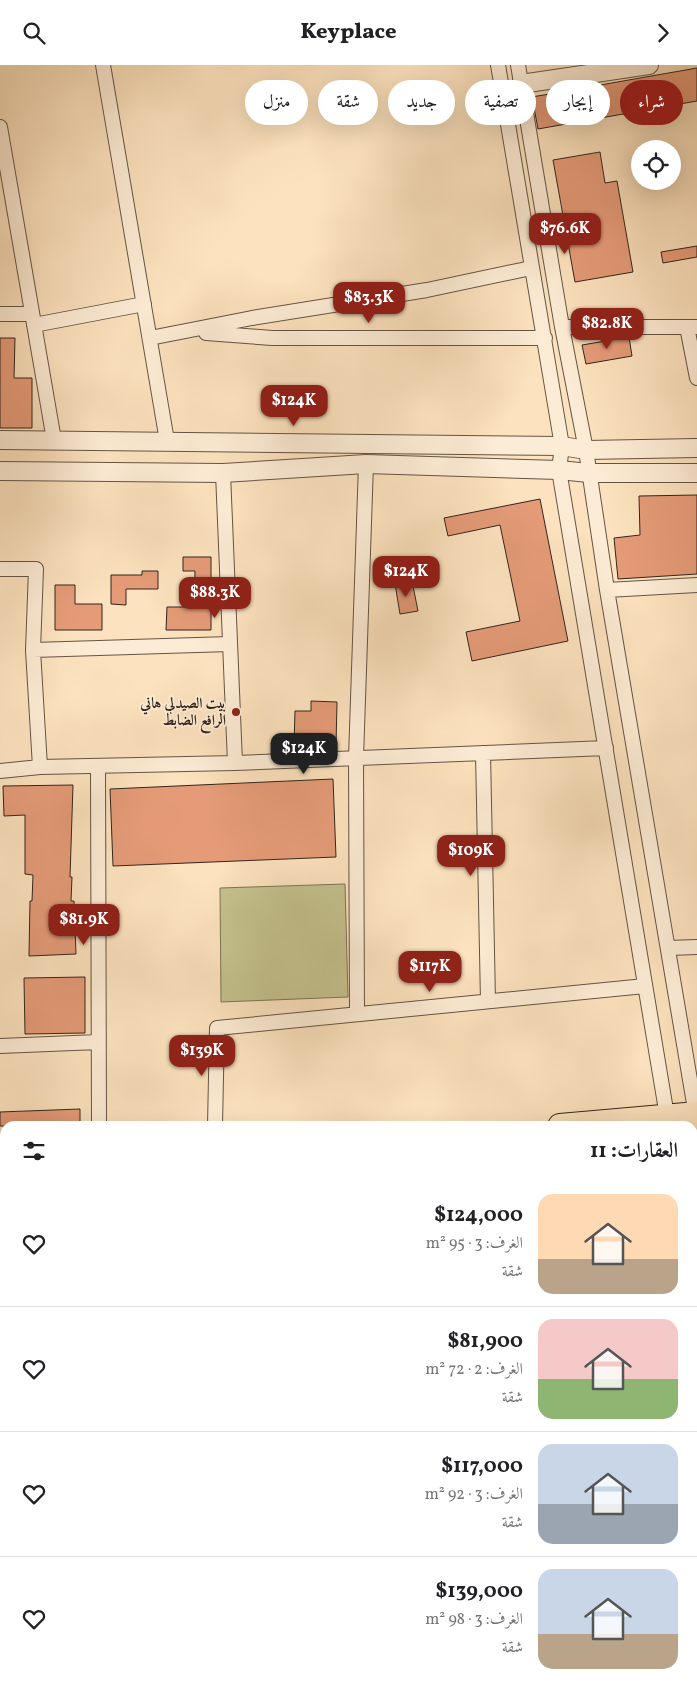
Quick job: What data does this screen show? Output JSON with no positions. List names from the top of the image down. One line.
{"places":["بيت الصيدلي هاني الرافع الضابط"],"page":{"header":"Keyplace","chip":["شراء","إيجار","تصفية","جديد","شقة","منزل"],"price":["$76.6K","$83.3K","$82.8K","$124K","$124K","$88.3K","$124K","$109K","$81.9K","$117K","$139K"],"heading":"العقارات: 11","list":[{"name":"$124,000","note":"الغرف: 3 · 95 m² · شقة"},{"name":"$81,900","note":"الغرف: 2 · 72 m² · شقة"},{"name":"$117,000","note":"الغرف: 3 · 92 m² · شقة"},{"name":"$139,000","note":"الغرف: 3 · 98 m² · شقة"}]}}
